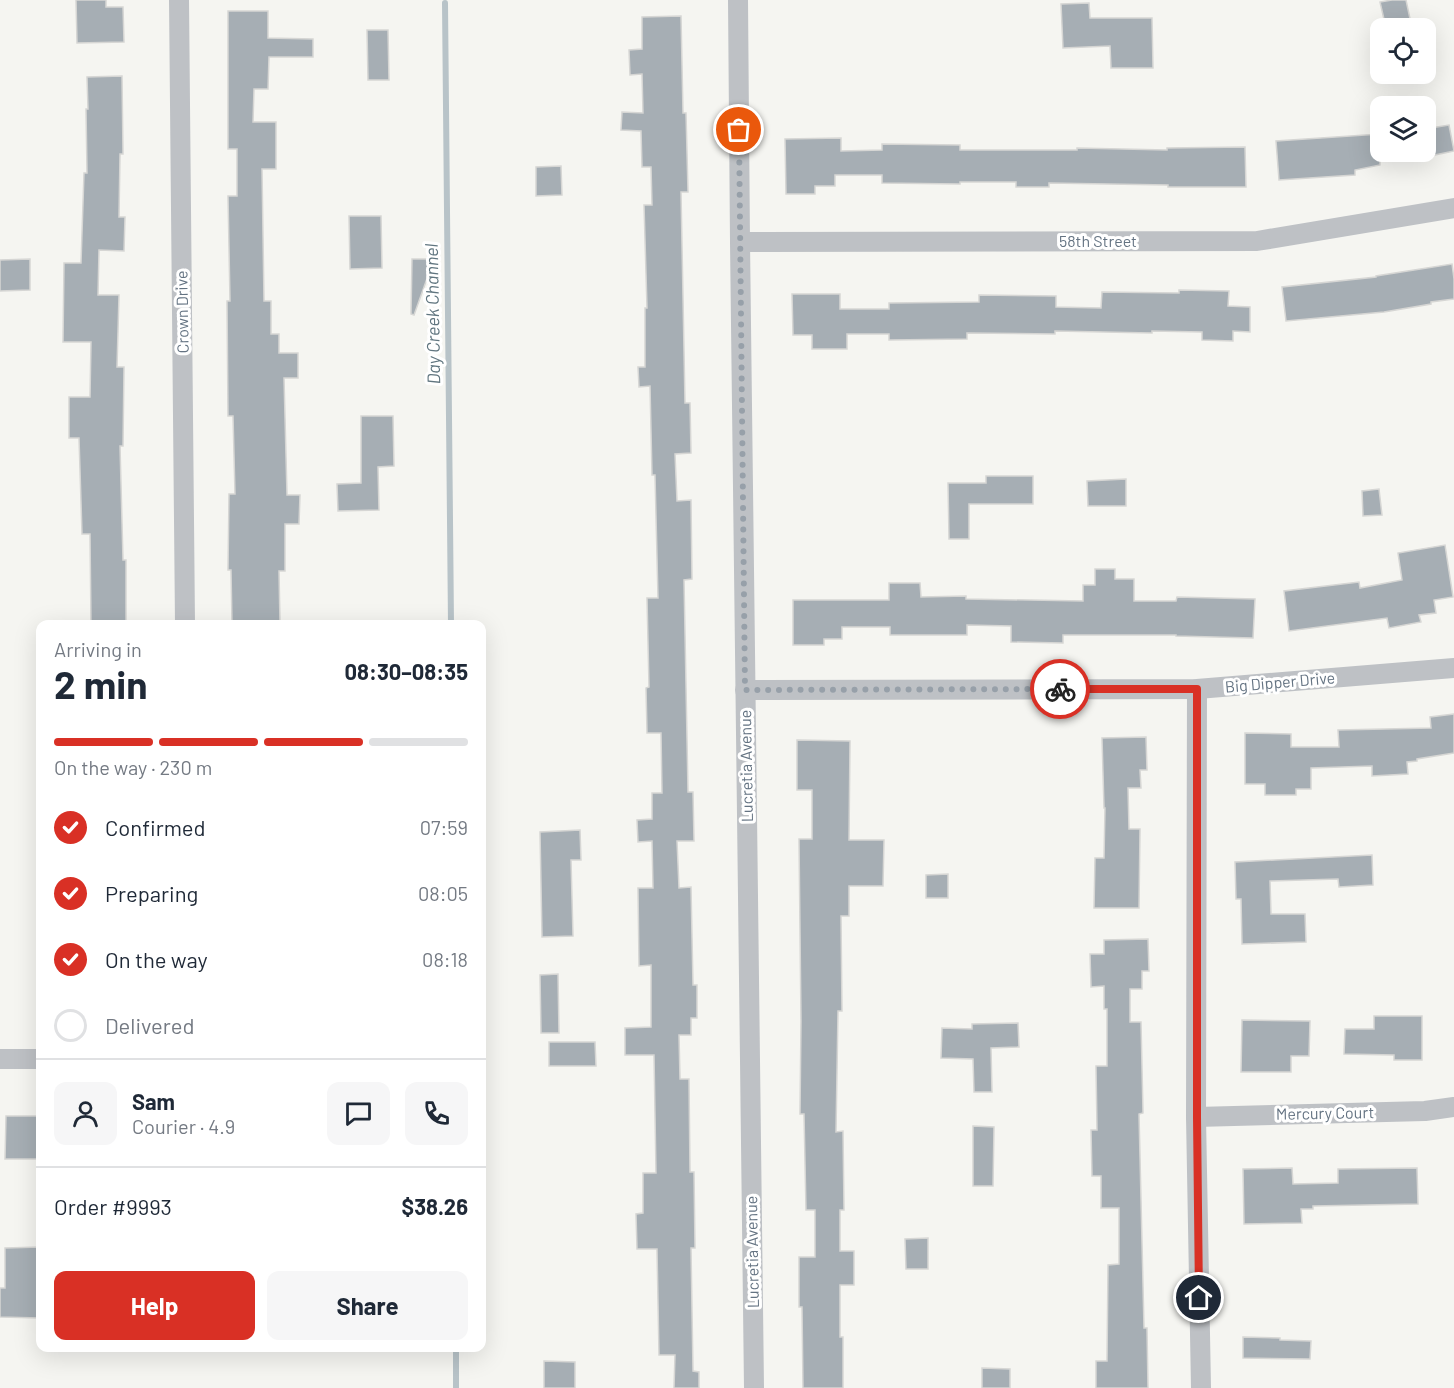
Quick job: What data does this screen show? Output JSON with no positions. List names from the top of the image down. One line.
{"streets":{"street":["58th Street","Crown Drive","Big Dipper Drive","Lucretia Avenue","Mercury Court"]},"crossings":[["58th Street","Lucretia Avenue"],["Big Dipper Drive","Lucretia Avenue"]],"water":["Day Creek Channel"],"page":{"heading":["2 min","Arriving in","08:30–08:35"],"panel":["Sam","Courier · 4.9","Order #9993","$38.26"],"bar":"On the way · 230 m","list":[["Confirmed","07:59"],["Preparing","08:05"],["On the way","08:18"],"Delivered"],"buttons":["Help","Share"]}}
